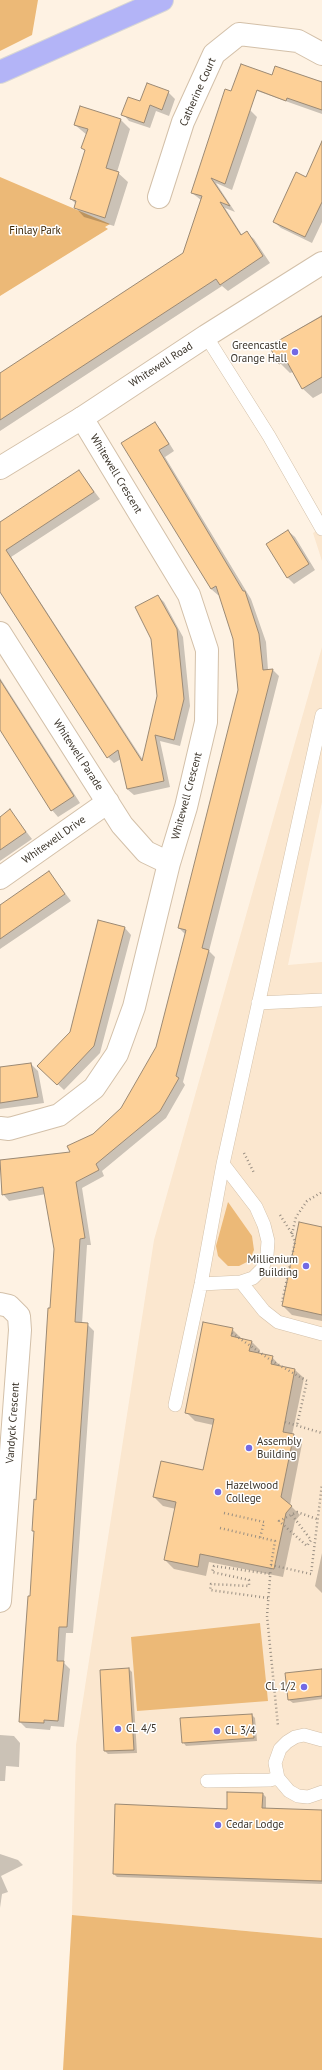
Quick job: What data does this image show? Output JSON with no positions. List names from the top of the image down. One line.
{"streets":{"street":["Catherine Court","Whitewell Road","Whitewell Crescent","Whitewell Parade","Whitewell Drive","Vandyck Crescent"]},"crossings":[["Whitewell Road","Whitewell Crescent"],["Whitewell Crescent","Whitewell Parade"],["Whitewell Parade","Whitewell Drive"]],"parks":["Finlay Park"],"places":["Greencastle Orange Hall","Millienium Building","Assembly Building","Hazelwood College","CL 1/2","CL 4/5","CL 3/4","Cedar Lodge"]}
